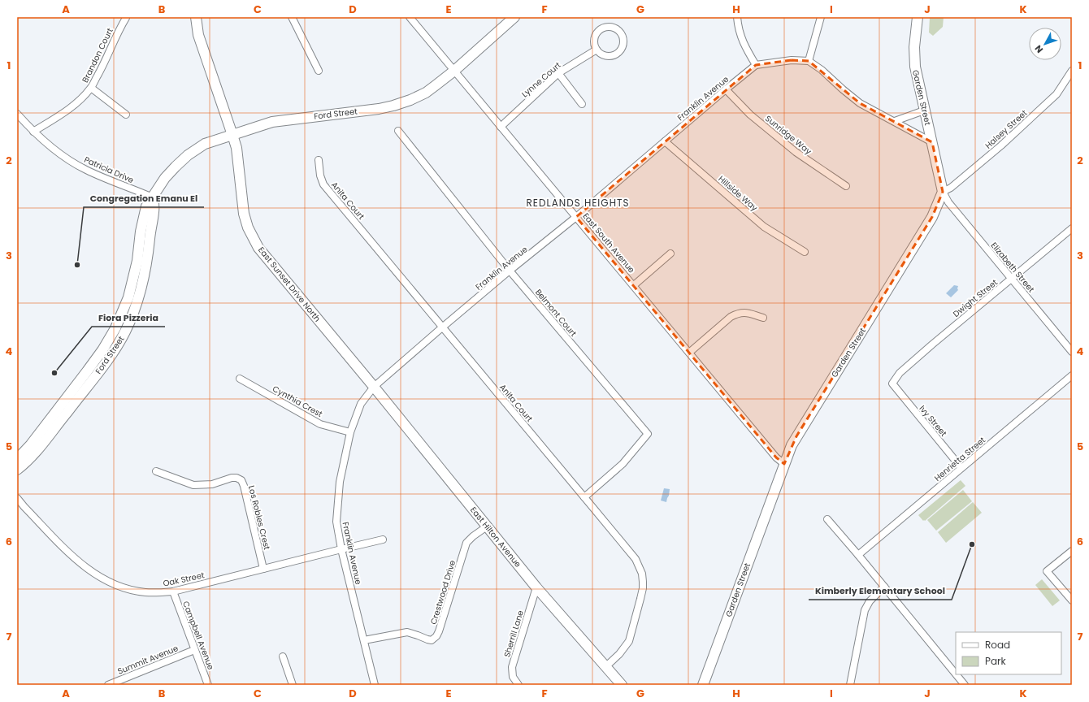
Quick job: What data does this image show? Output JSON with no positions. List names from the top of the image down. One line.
{"streets":{"street":["Brandon Court","Lynne Court","Garden Street","Franklin Avenue","Ford Street","Halsey Street","Sunridge Way","Patricia Drive","Hillside Way","Anita Court","East South Avenue","Elizabeth Street","East Sunset Drive North","Dwight Street","Belmont Court","Cynthia Crest","Ivy Street","Henrietta Street","Los Robles Crest","East Hilton Avenue","Oak Street","Crestwood Drive","Sherrill Lane","Campbell Avenue","Summit Avenue"]},"crossings":[["Brandon Court","Patricia Drive"],["Lynne Court","East South Avenue"],["Garden Street","Halsey Street"],["Garden Street","East South Avenue"],["Garden Street","Elizabeth Street"],["Franklin Avenue","Sunridge Way"],["Franklin Avenue","Hillside Way"],["Franklin Avenue","Anita Court"],["Franklin Avenue","East South Avenue"],["Franklin Avenue","East Sunset Drive North"],["Franklin Avenue","Belmont Court"],["Franklin Avenue","Cynthia Crest"],["Franklin Avenue","East Hilton Avenue"],["Franklin Avenue","Oak Street"],["Franklin Avenue","Crestwood Drive"],["Ford Street","Patricia Drive"],["Ford Street","East South Avenue"],["Ford Street","East Sunset Drive North"],["Halsey Street","Elizabeth Street"],["Anita Court","Belmont Court"],["Anita Court","East Hilton Avenue"],["Elizabeth Street","Dwight Street"],["East Sunset Drive North","East Hilton Avenue"],["Dwight Street","Ivy Street"],["Ivy Street","Henrietta Street"],["Los Robles Crest","Oak Street"],["East Hilton Avenue","Crestwood Drive"],["East Hilton Avenue","Sherrill Lane"],["Oak Street","Campbell Avenue"],["Campbell Avenue","Summit Avenue"]],"districts":["REDLANDS HEIGHTS"],"places":["Congregation Emanu El","Fiora Pizzeria","Kimberly Elementary School"],"legend":["Road","Park"],"north":"bottom left","grid":{"columns":["A","B","C","D","E","F","G","H","I","J","K"],"rows":["1","2","3","4","5","6","7"]}}
